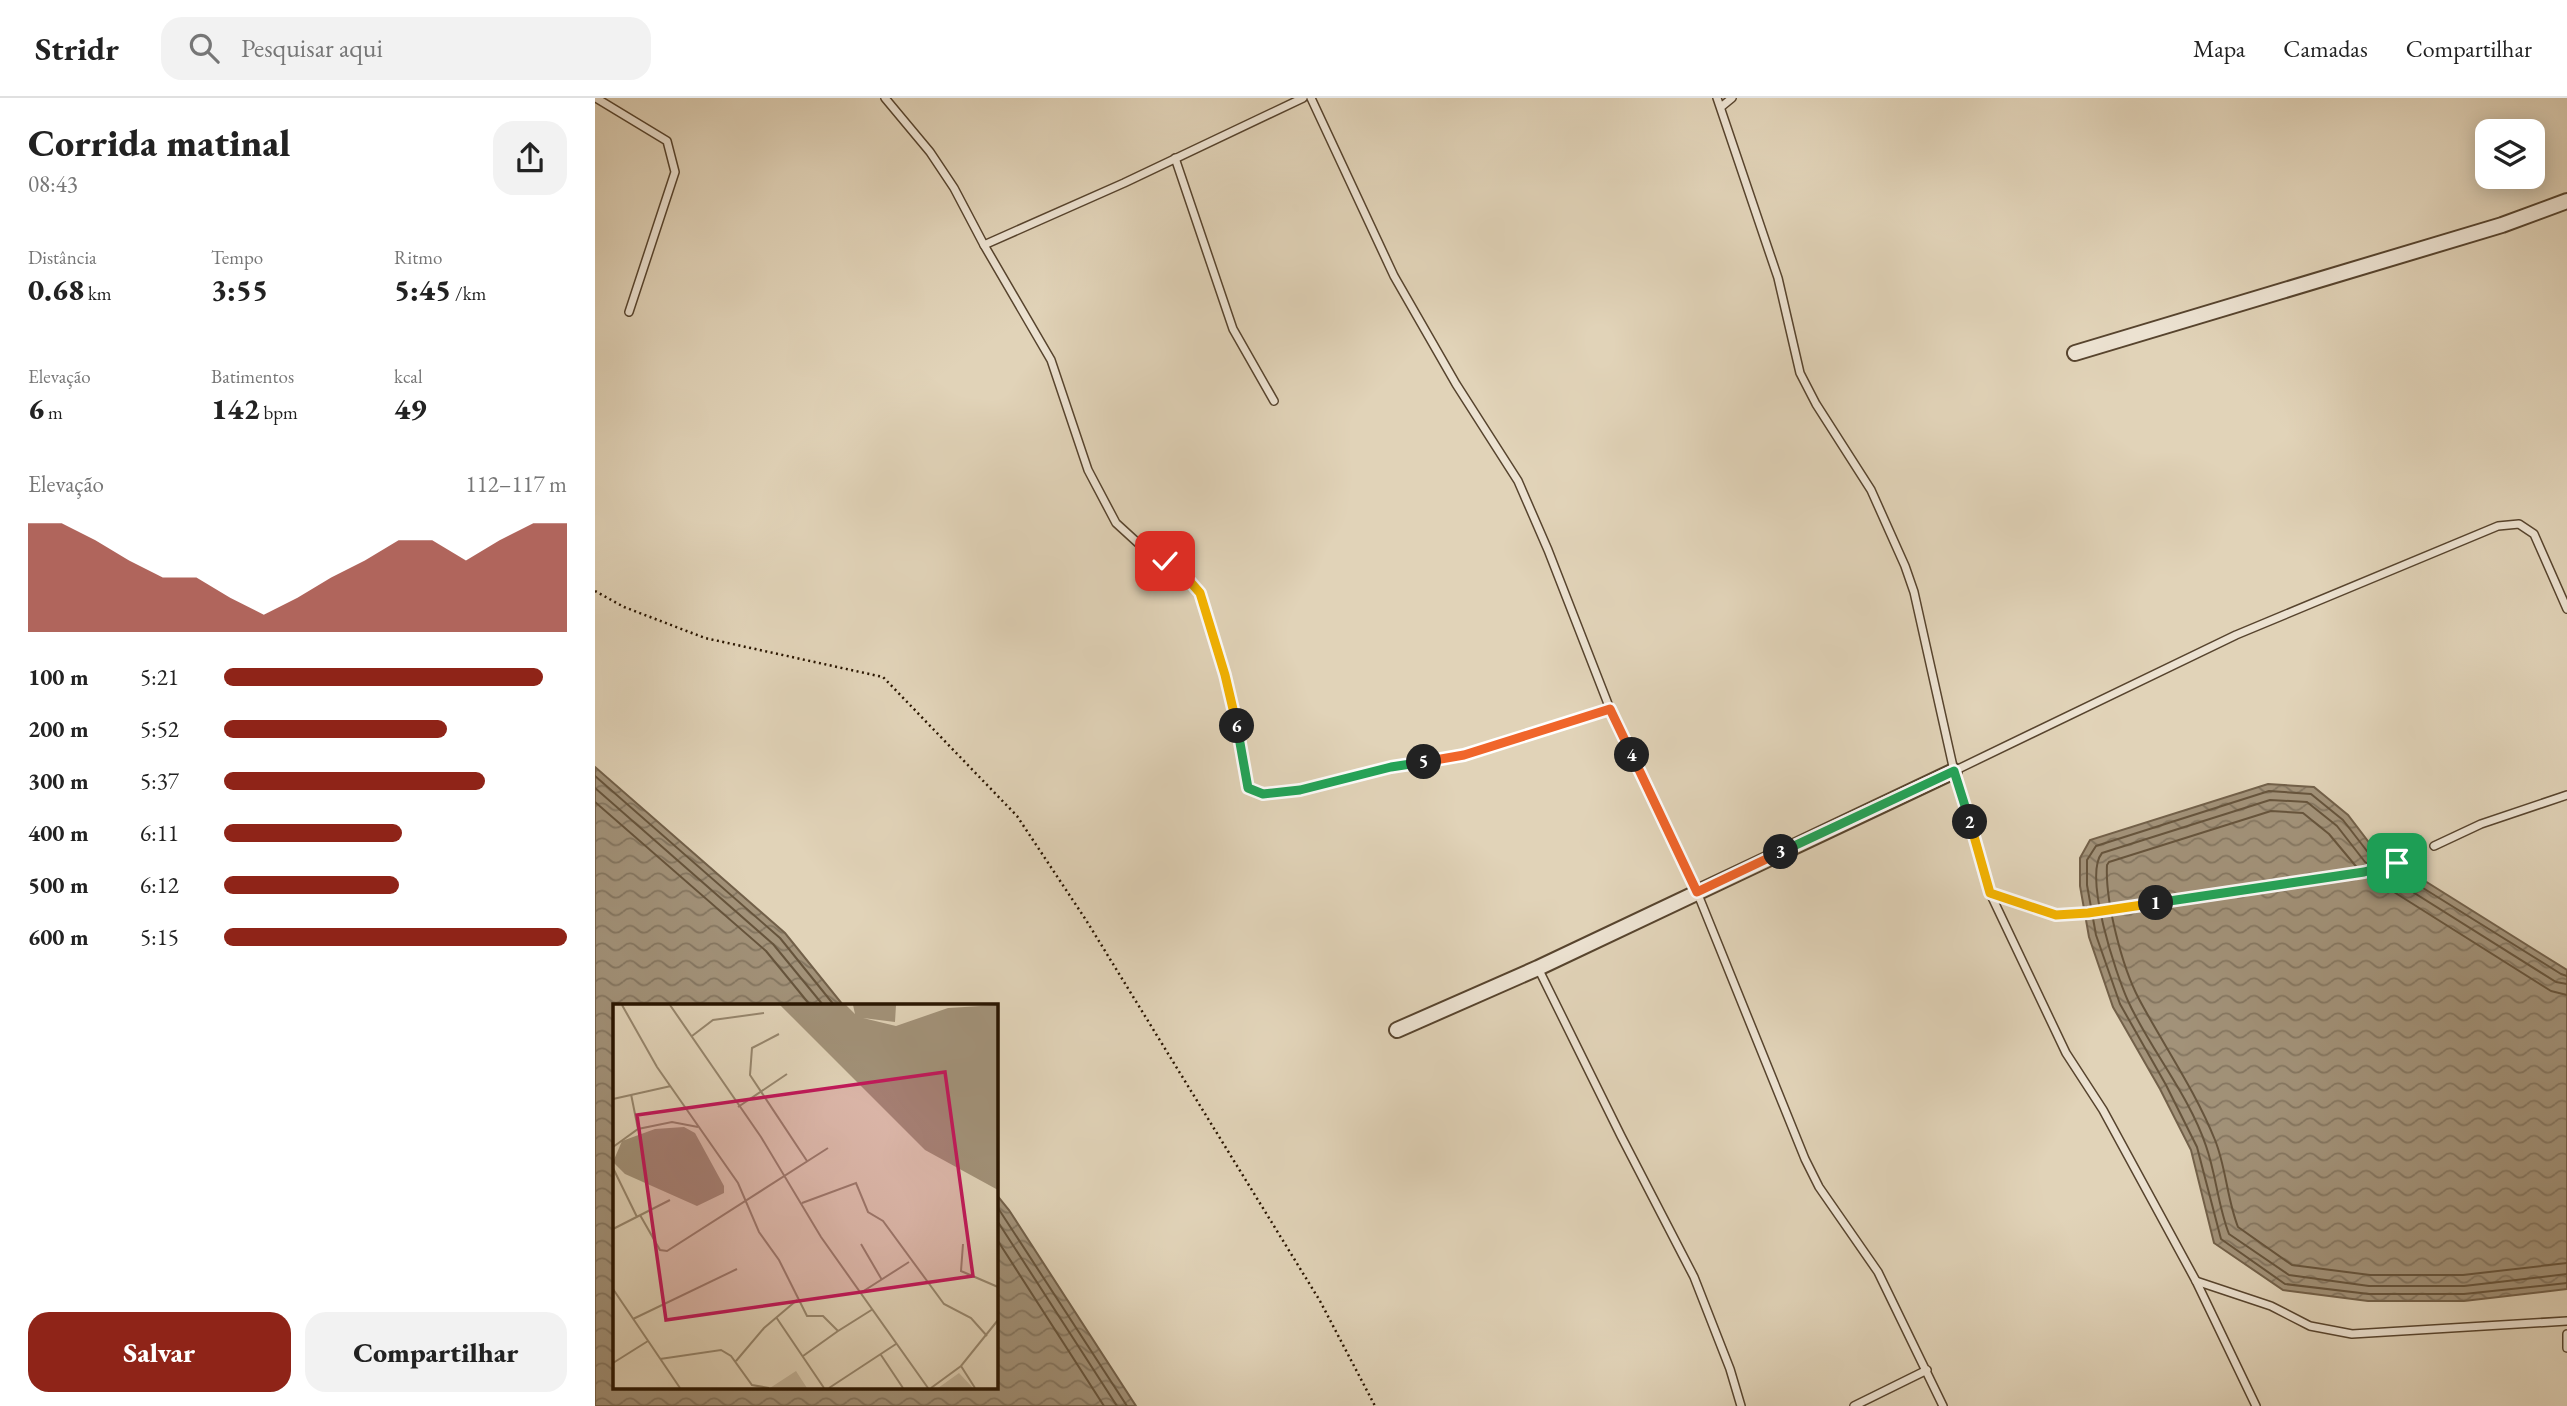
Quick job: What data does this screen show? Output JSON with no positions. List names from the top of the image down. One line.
{"page":{"header":"Stridr","search":"Pesquisar aqui","nav":["Mapa","Camadas","Compartilhar"],"heading":["Corrida matinal","08:43"],"stats":[["Distância","0.68 km"],["Tempo","3:55"],["Ritmo","5:45 /km"],["Elevação","6 m"],["Batimentos","142 bpm"],["kcal","49"]],"chart":["Elevação","112–117 m"],"list":[{"name":"100 m","note":"5:21"},{"name":"200 m","note":"5:52"},{"name":"300 m","note":"5:37"},{"name":"400 m","note":"6:11"},{"name":"500 m","note":"6:12"},{"name":"600 m","note":"5:15"}],"pins":["6","4","5","2","3","1"],"buttons":["Salvar","Compartilhar"]}}
